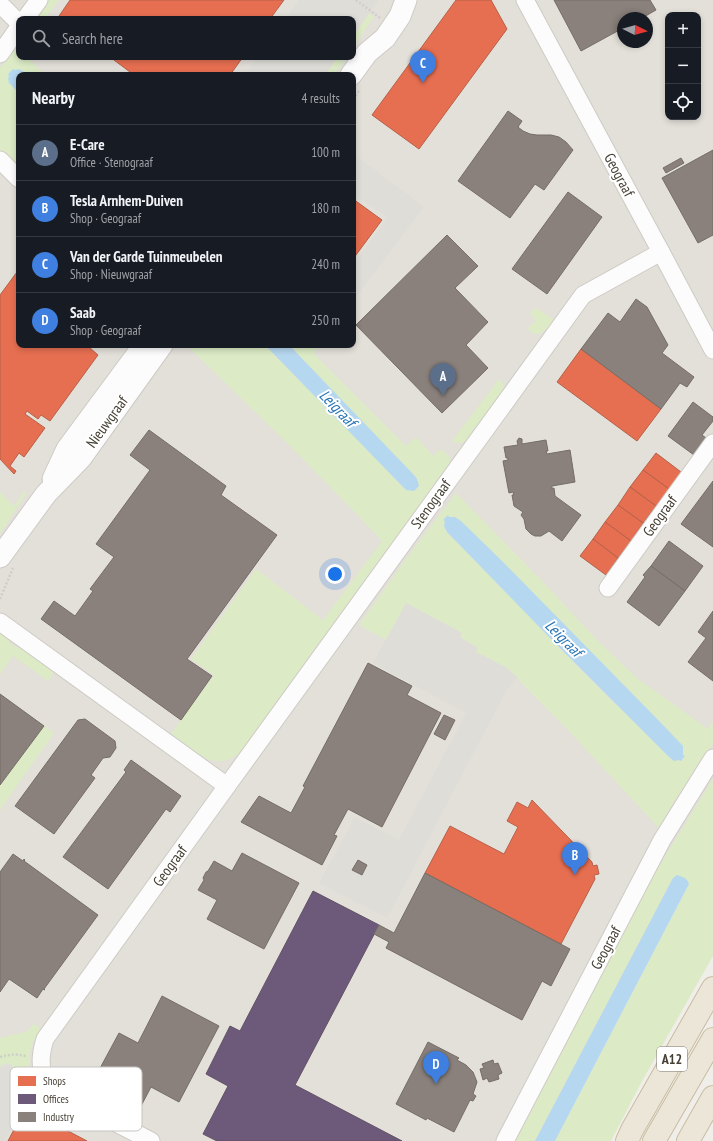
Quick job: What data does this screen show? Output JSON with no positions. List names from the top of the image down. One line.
{"streets":{"highway":["A12"],"street":["Geograaf","Nieuwgraaf","Stenograaf"]},"crossings":[["Geograaf","Stenograaf"]],"water":["Leigraaf"],"legend":["Shops","Offices","Industry"],"north":"right","page":{"map_buttons":["+","−"],"search":"Search here","pins":["C","A","B","D"],"heading":["Nearby","4 results"],"list":[{"mark":"A","name":"E-Care","note":"Office · Stenograaf","value":"100 m"},{"mark":"B","name":"Tesla Arnhem-Duiven","note":"Shop · Geograaf","value":"180 m"},{"mark":"C","name":"Van der Garde Tuinmeubelen","note":"Shop · Nieuwgraaf","value":"240 m"},{"mark":"D","name":"Saab","note":"Shop · Geograaf","value":"250 m"}]}}
